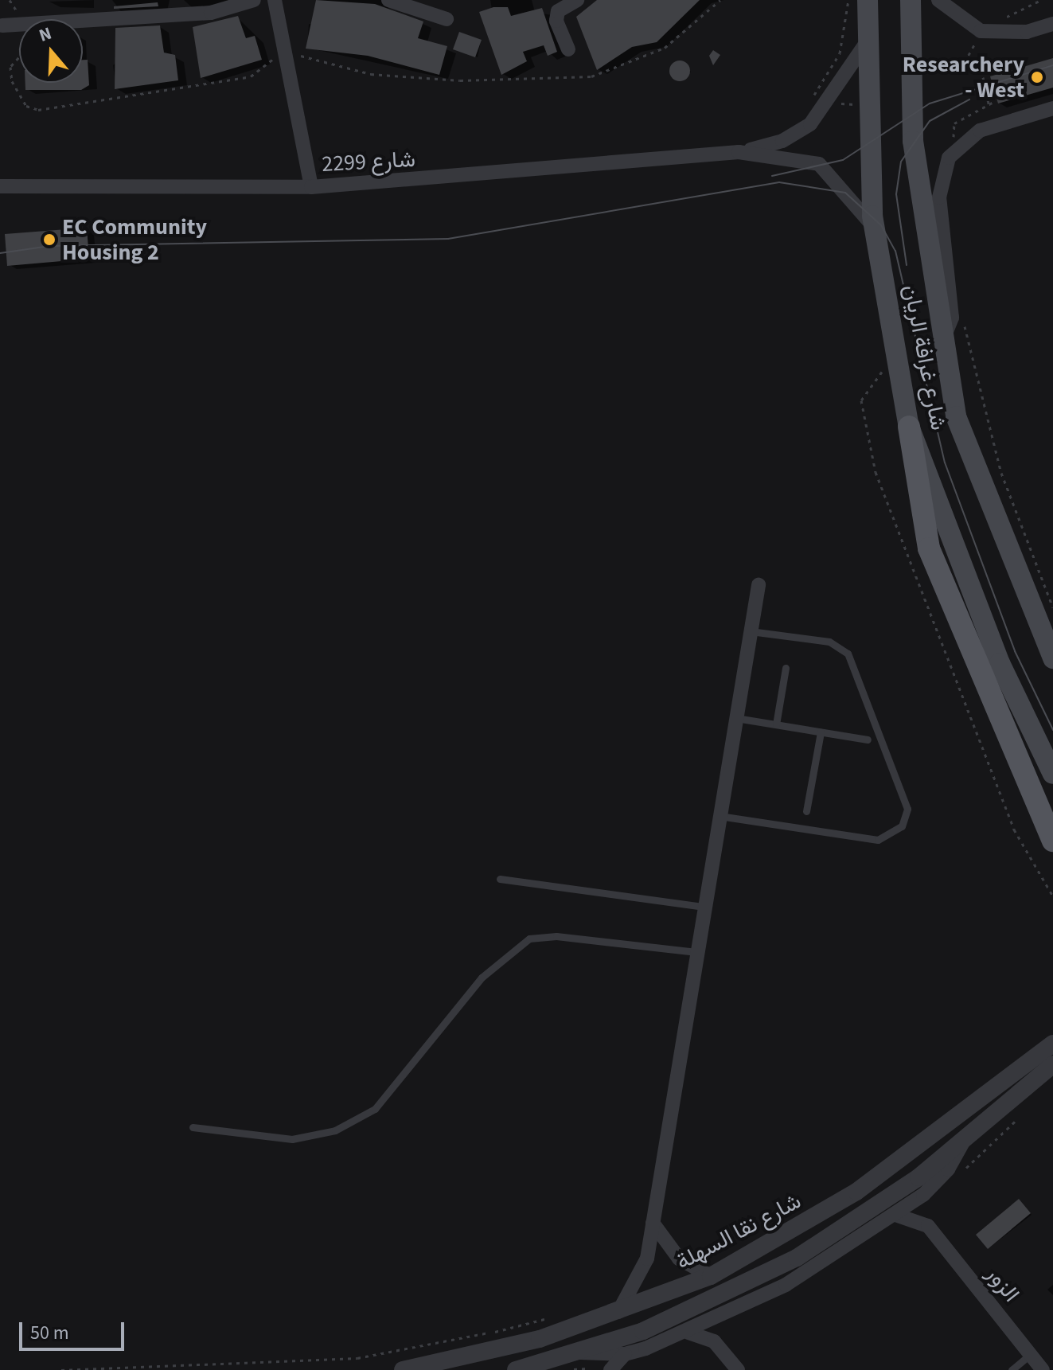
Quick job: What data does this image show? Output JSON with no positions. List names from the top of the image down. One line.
{"streets":{"main road":["شارع غرافة الريان"],"street":["شارع 2299","شارع نقا السهلة","الزور"]},"crossings":[["شارع 2299","شارع غرافة الريان"]],"places":["Researchery - West","EC Community Housing 2"],"scale_bar":"50 m","north":"top"}
